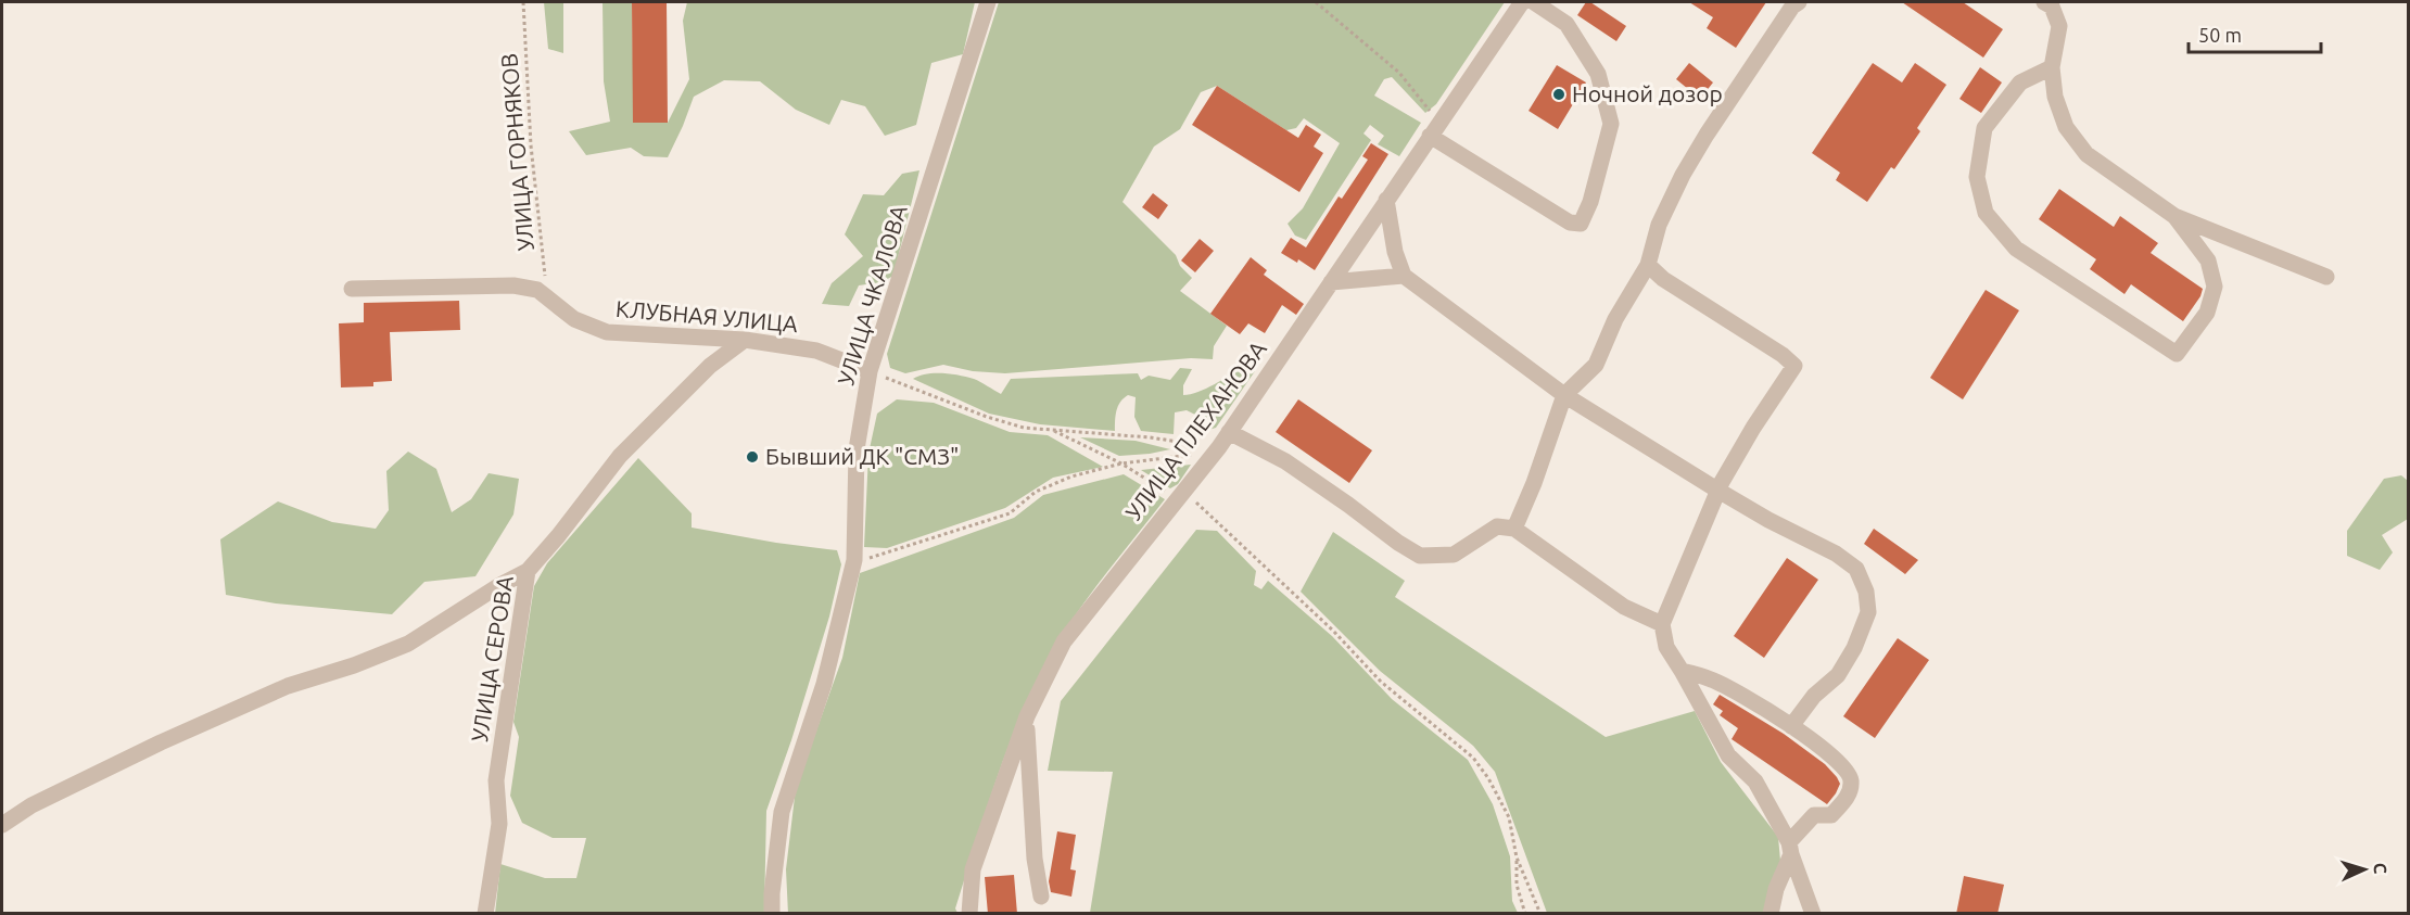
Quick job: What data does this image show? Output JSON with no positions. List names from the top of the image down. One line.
{"streets":{"street":["УЛИЦА ЧКАЛОВА","КЛУБНАЯ УЛИЦА","УЛИЦА ПЛЕХАНОВА","УЛИЦА СЕРОВА"],"path":["УЛИЦА ГОРНЯКОВ"]},"crossings":[["УЛИЦА ГОРНЯКОВ","КЛУБНАЯ УЛИЦА"],["УЛИЦА ЧКАЛОВА","КЛУБНАЯ УЛИЦА"],["КЛУБНАЯ УЛИЦА","УЛИЦА СЕРОВА"]],"places":["Ночной дозор","Бывший ДК \"СМЗ\""],"scale_bar":"50 m","north":"right"}
